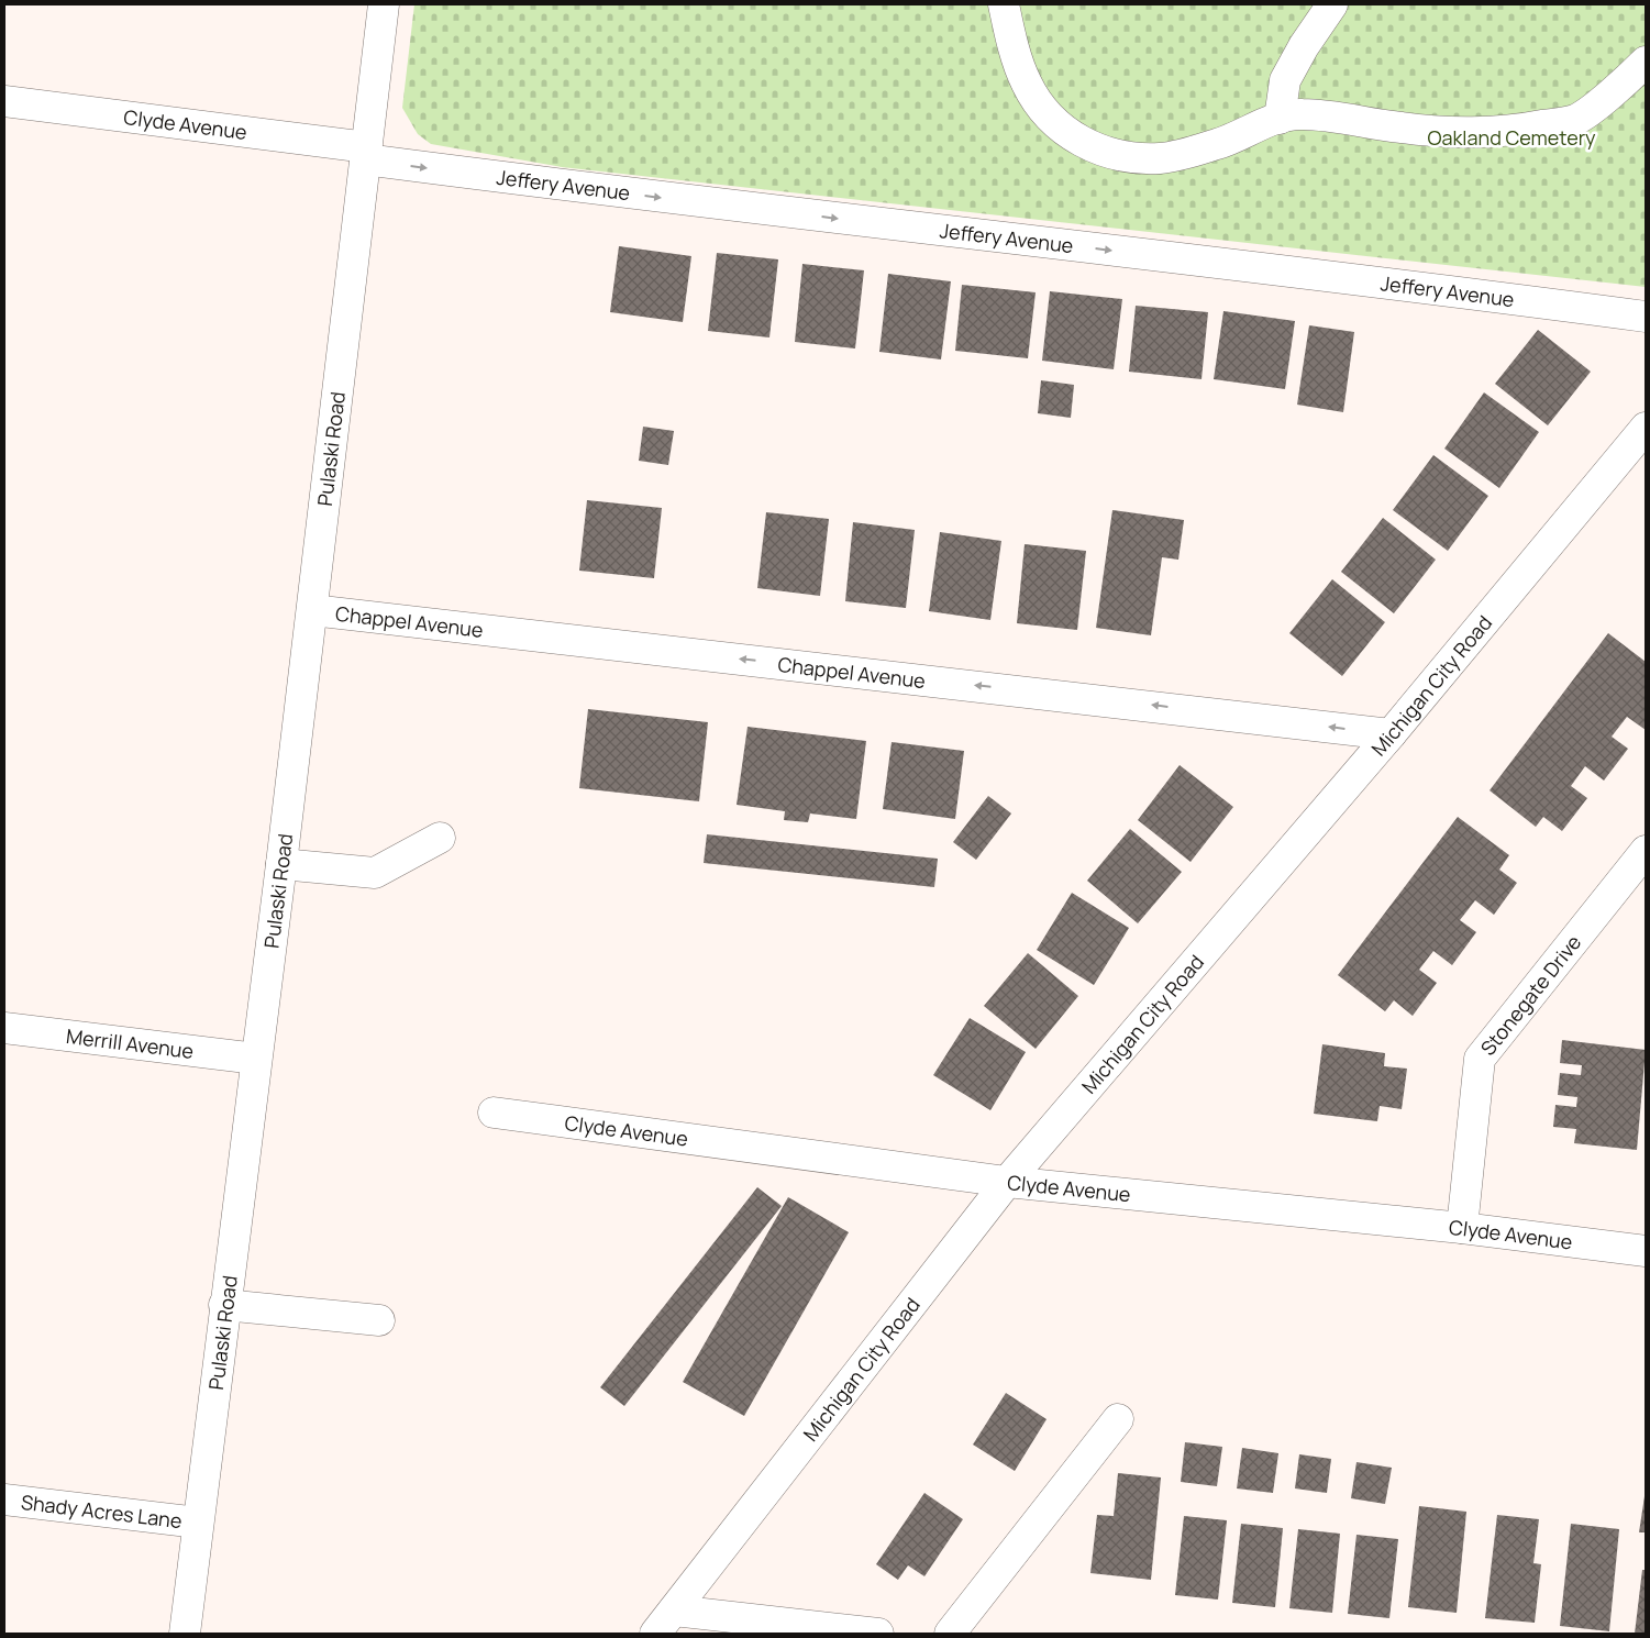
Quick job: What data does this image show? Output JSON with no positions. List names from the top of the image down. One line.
{"streets":{"street":["Clyde Avenue","Jeffery Avenue","Pulaski Road","Chappel Avenue","Michigan City Road","Stonegate Drive","Merrill Avenue","Shady Acres Lane"]},"crossings":[["Clyde Avenue","Jeffery Avenue"],["Clyde Avenue","Pulaski Road"],["Clyde Avenue","Michigan City Road"],["Clyde Avenue","Stonegate Drive"],["Jeffery Avenue","Pulaski Road"],["Pulaski Road","Chappel Avenue"],["Pulaski Road","Merrill Avenue"],["Pulaski Road","Shady Acres Lane"],["Chappel Avenue","Michigan City Road"]],"one_way":["Chappel Avenue"],"parks":["Oakland Cemetery"]}
